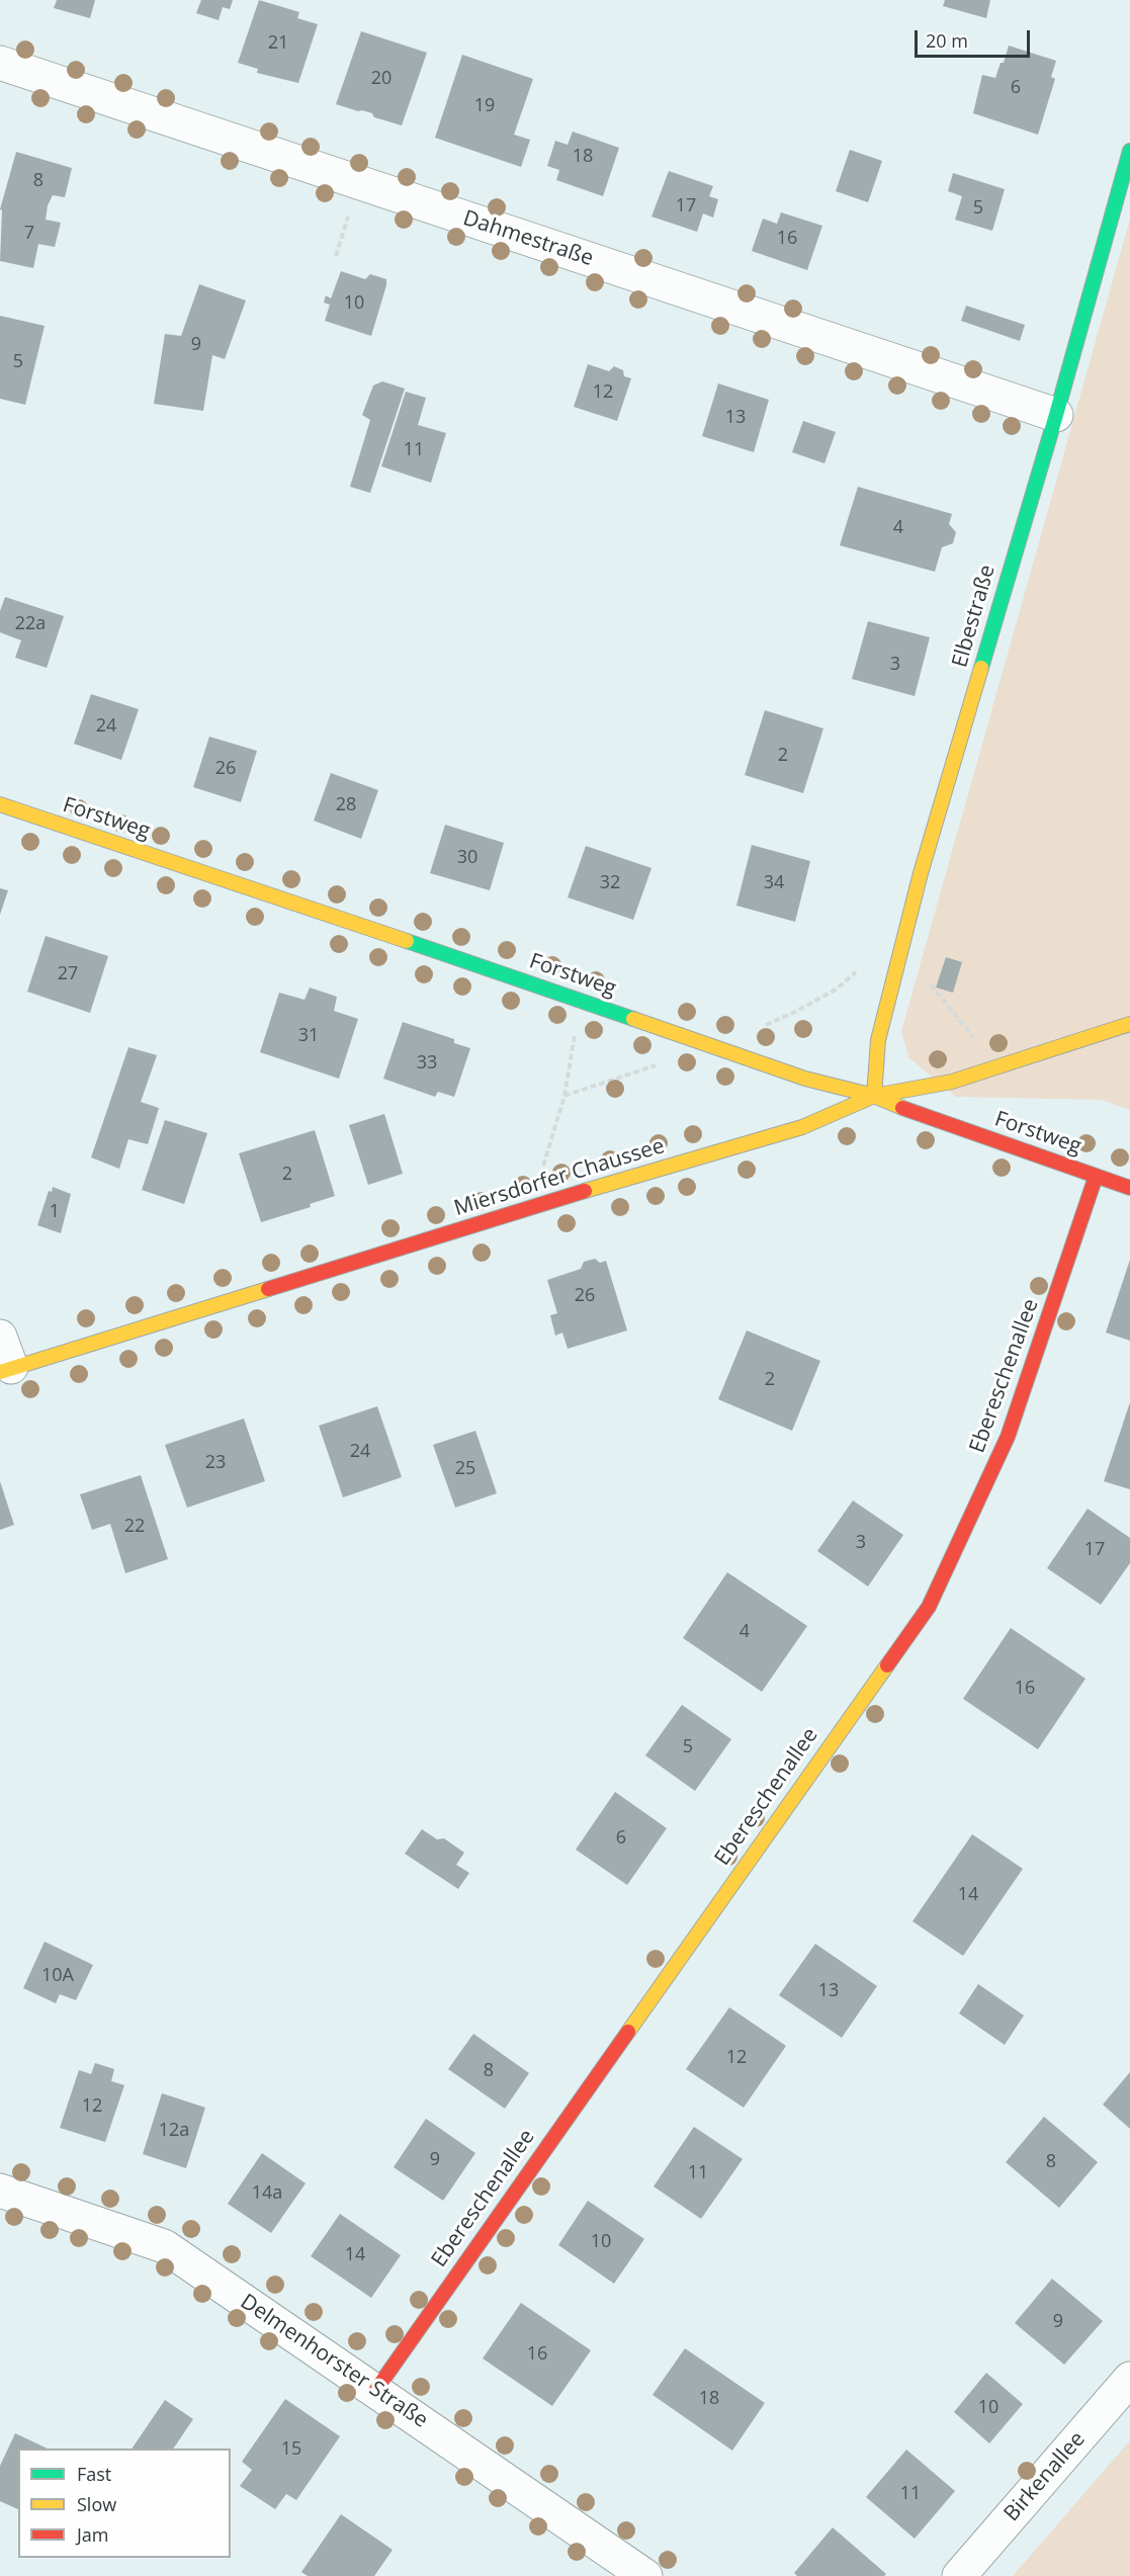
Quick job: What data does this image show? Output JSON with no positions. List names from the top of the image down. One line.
{"streets":{"street":["Dahmestraße","Elbestraße","Forstweg","Miersdorfer Chaussee","Ebereschenallee","Delmenhorster Straße","Birkenallee"]},"crossings":[["Dahmestraße","Elbestraße"],["Elbestraße","Forstweg"],["Elbestraße","Miersdorfer Chaussee"],["Forstweg","Miersdorfer Chaussee"],["Forstweg","Ebereschenallee"],["Ebereschenallee","Delmenhorster Straße"]],"house_numbers":["21","20","6","19","18","8","17","5","7","16","10","9","5","12","13","11","4","22a","3","24","2","26","28","30","32","34","27","31","33","2","1","26","2","24","23","25","22","3","17","4","16","5","6","14","10A","13","12","8","12","12a","9","8","11","14a","10","14","9","16","18","10","15","11"],"legend":["Fast","Slow","Jam"],"scale_bar":"20 m"}
